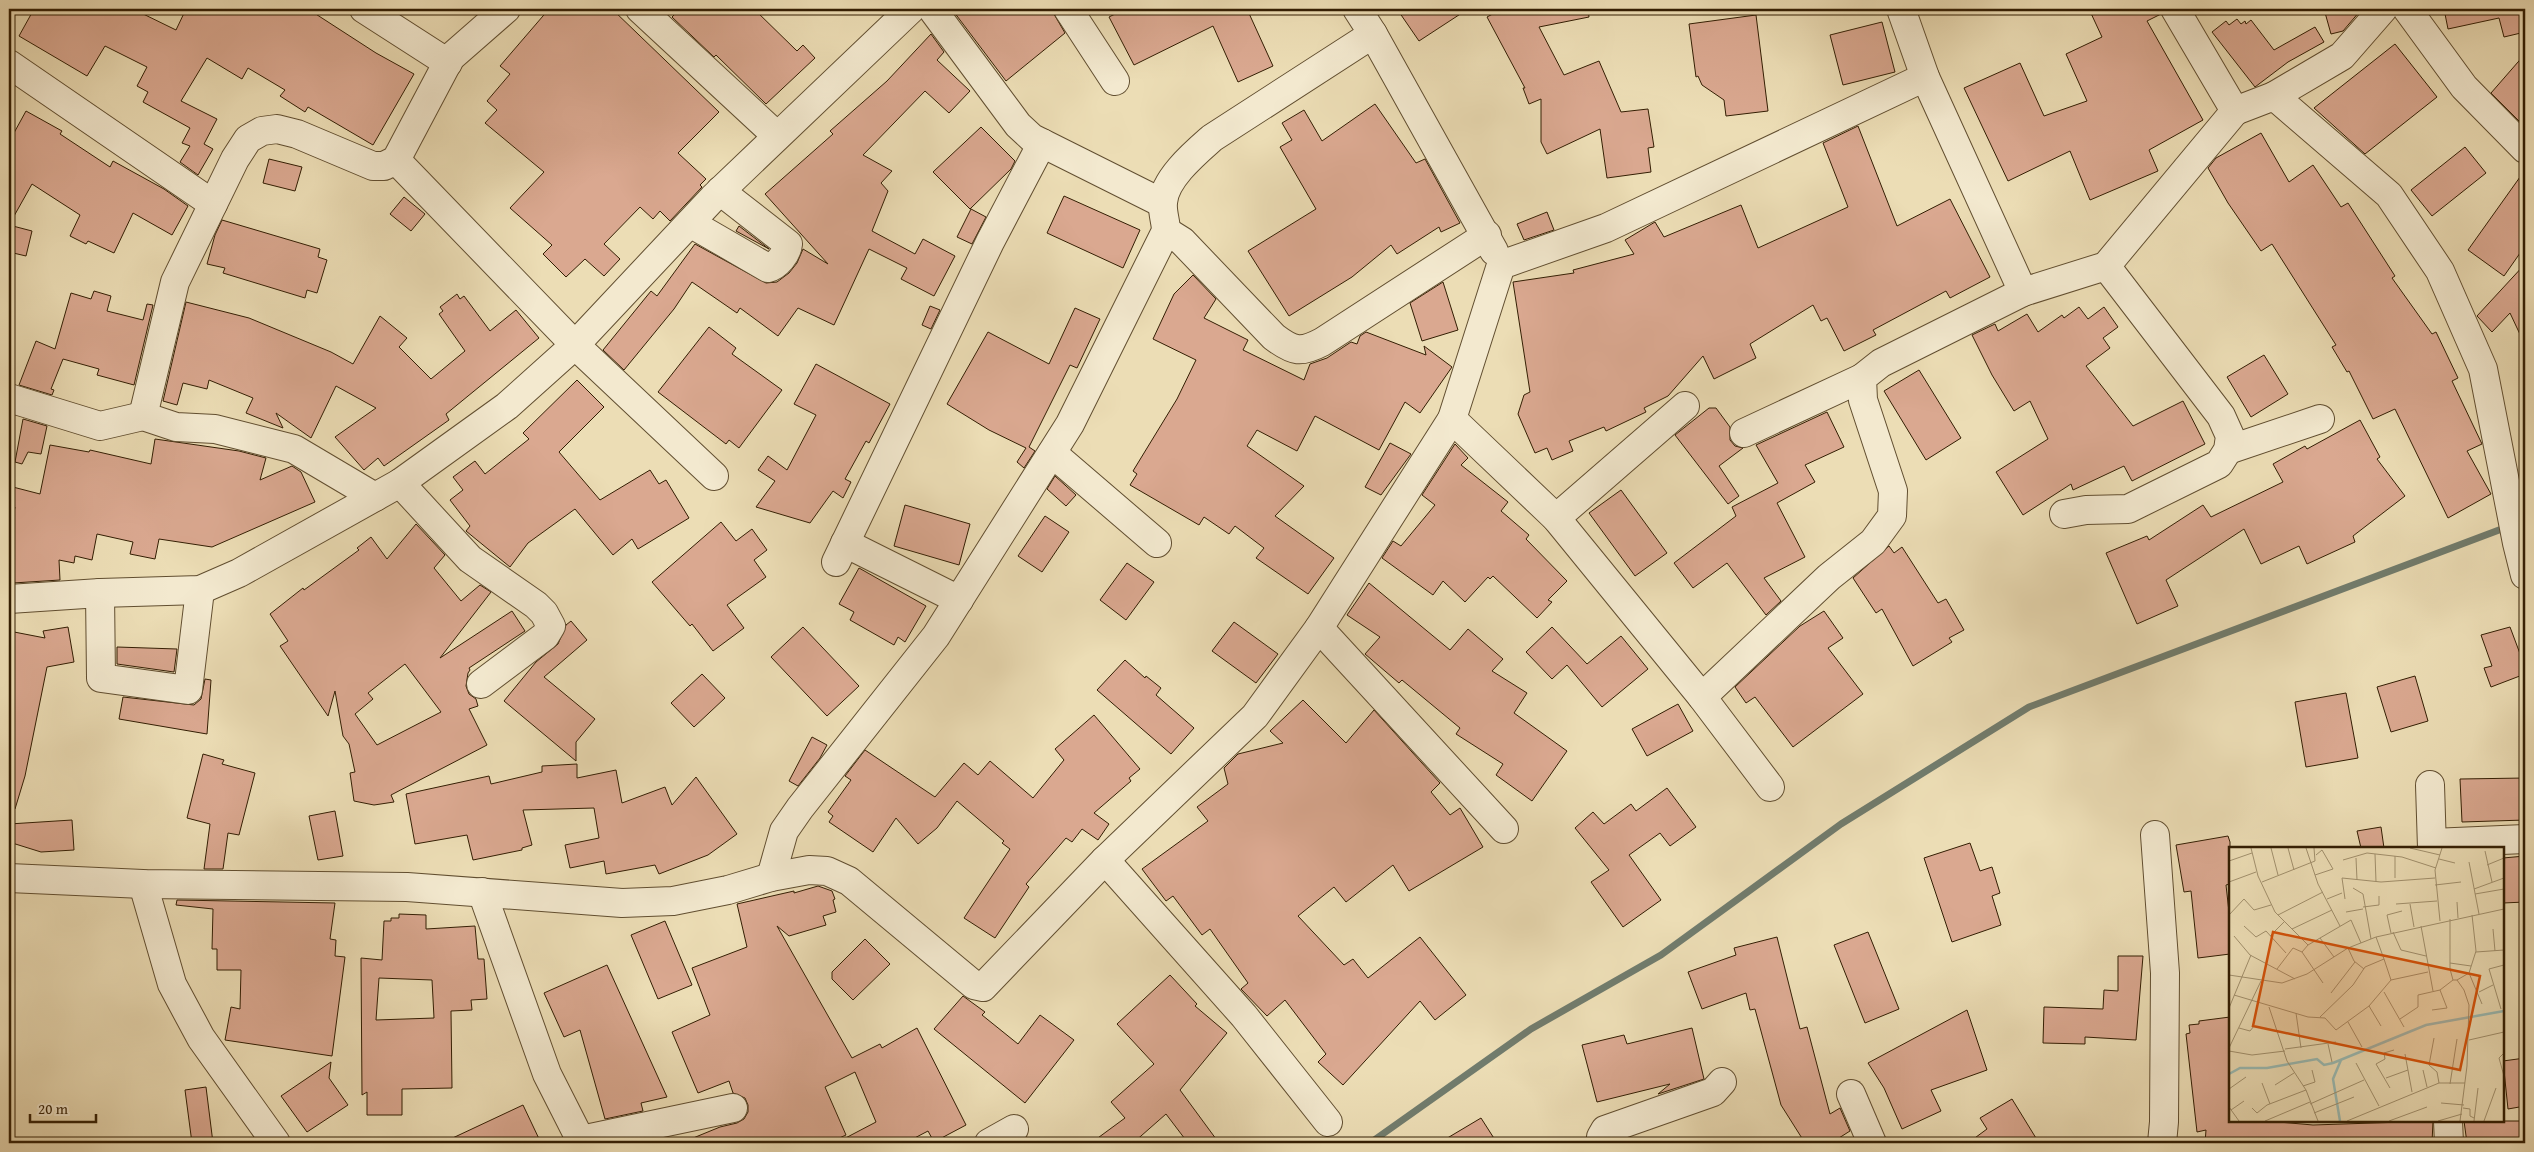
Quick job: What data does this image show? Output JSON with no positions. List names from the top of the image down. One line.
{"scale_bar":"20 m"}
